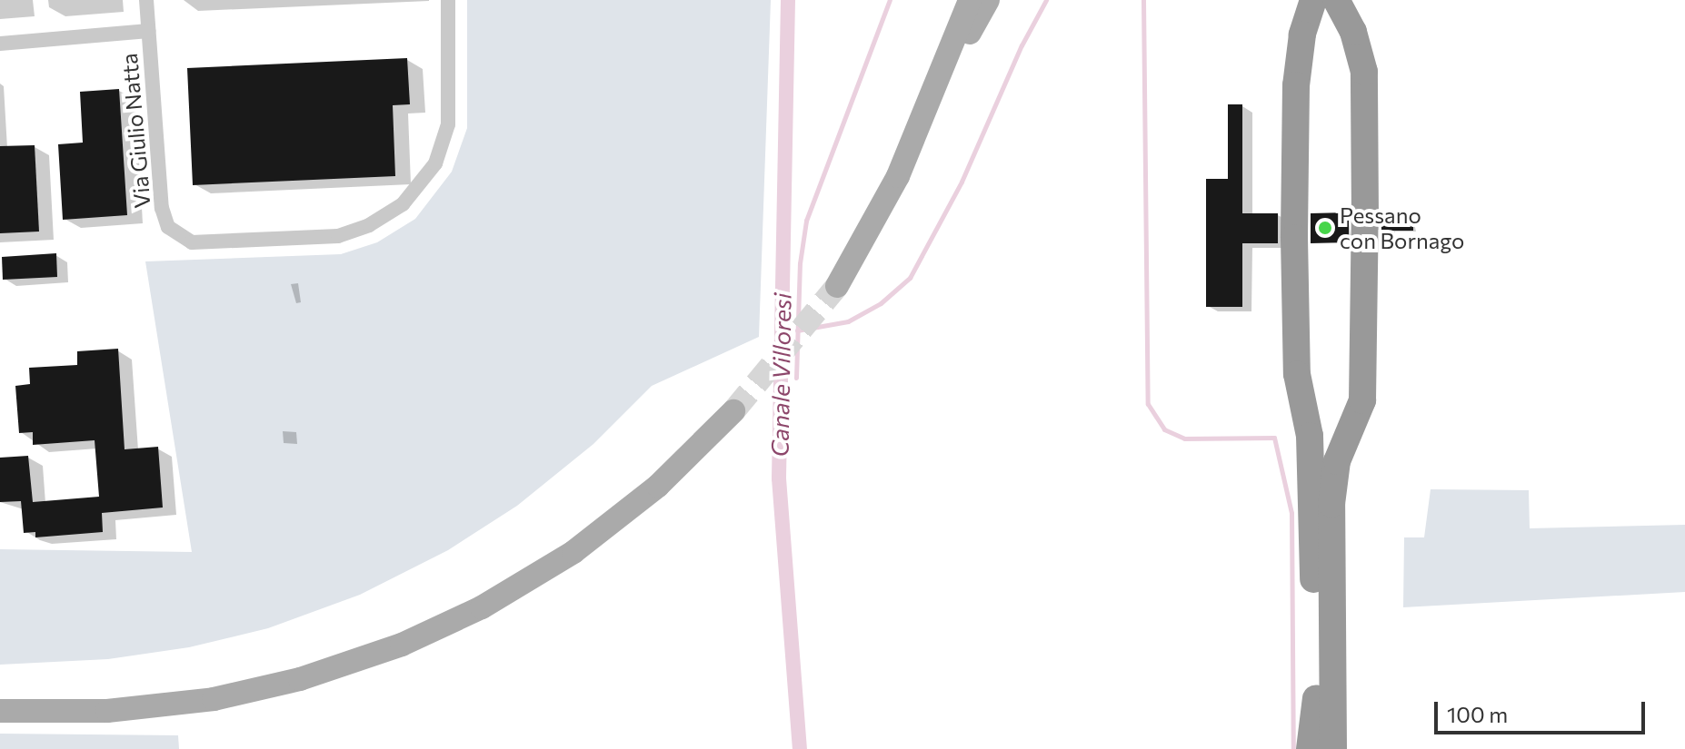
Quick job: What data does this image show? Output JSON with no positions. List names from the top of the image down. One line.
{"streets":{"street":["Via Giulio Natta"]},"water":["Canale Villoresi"],"places":["Pessano con Bornago"],"scale_bar":"100 m"}
